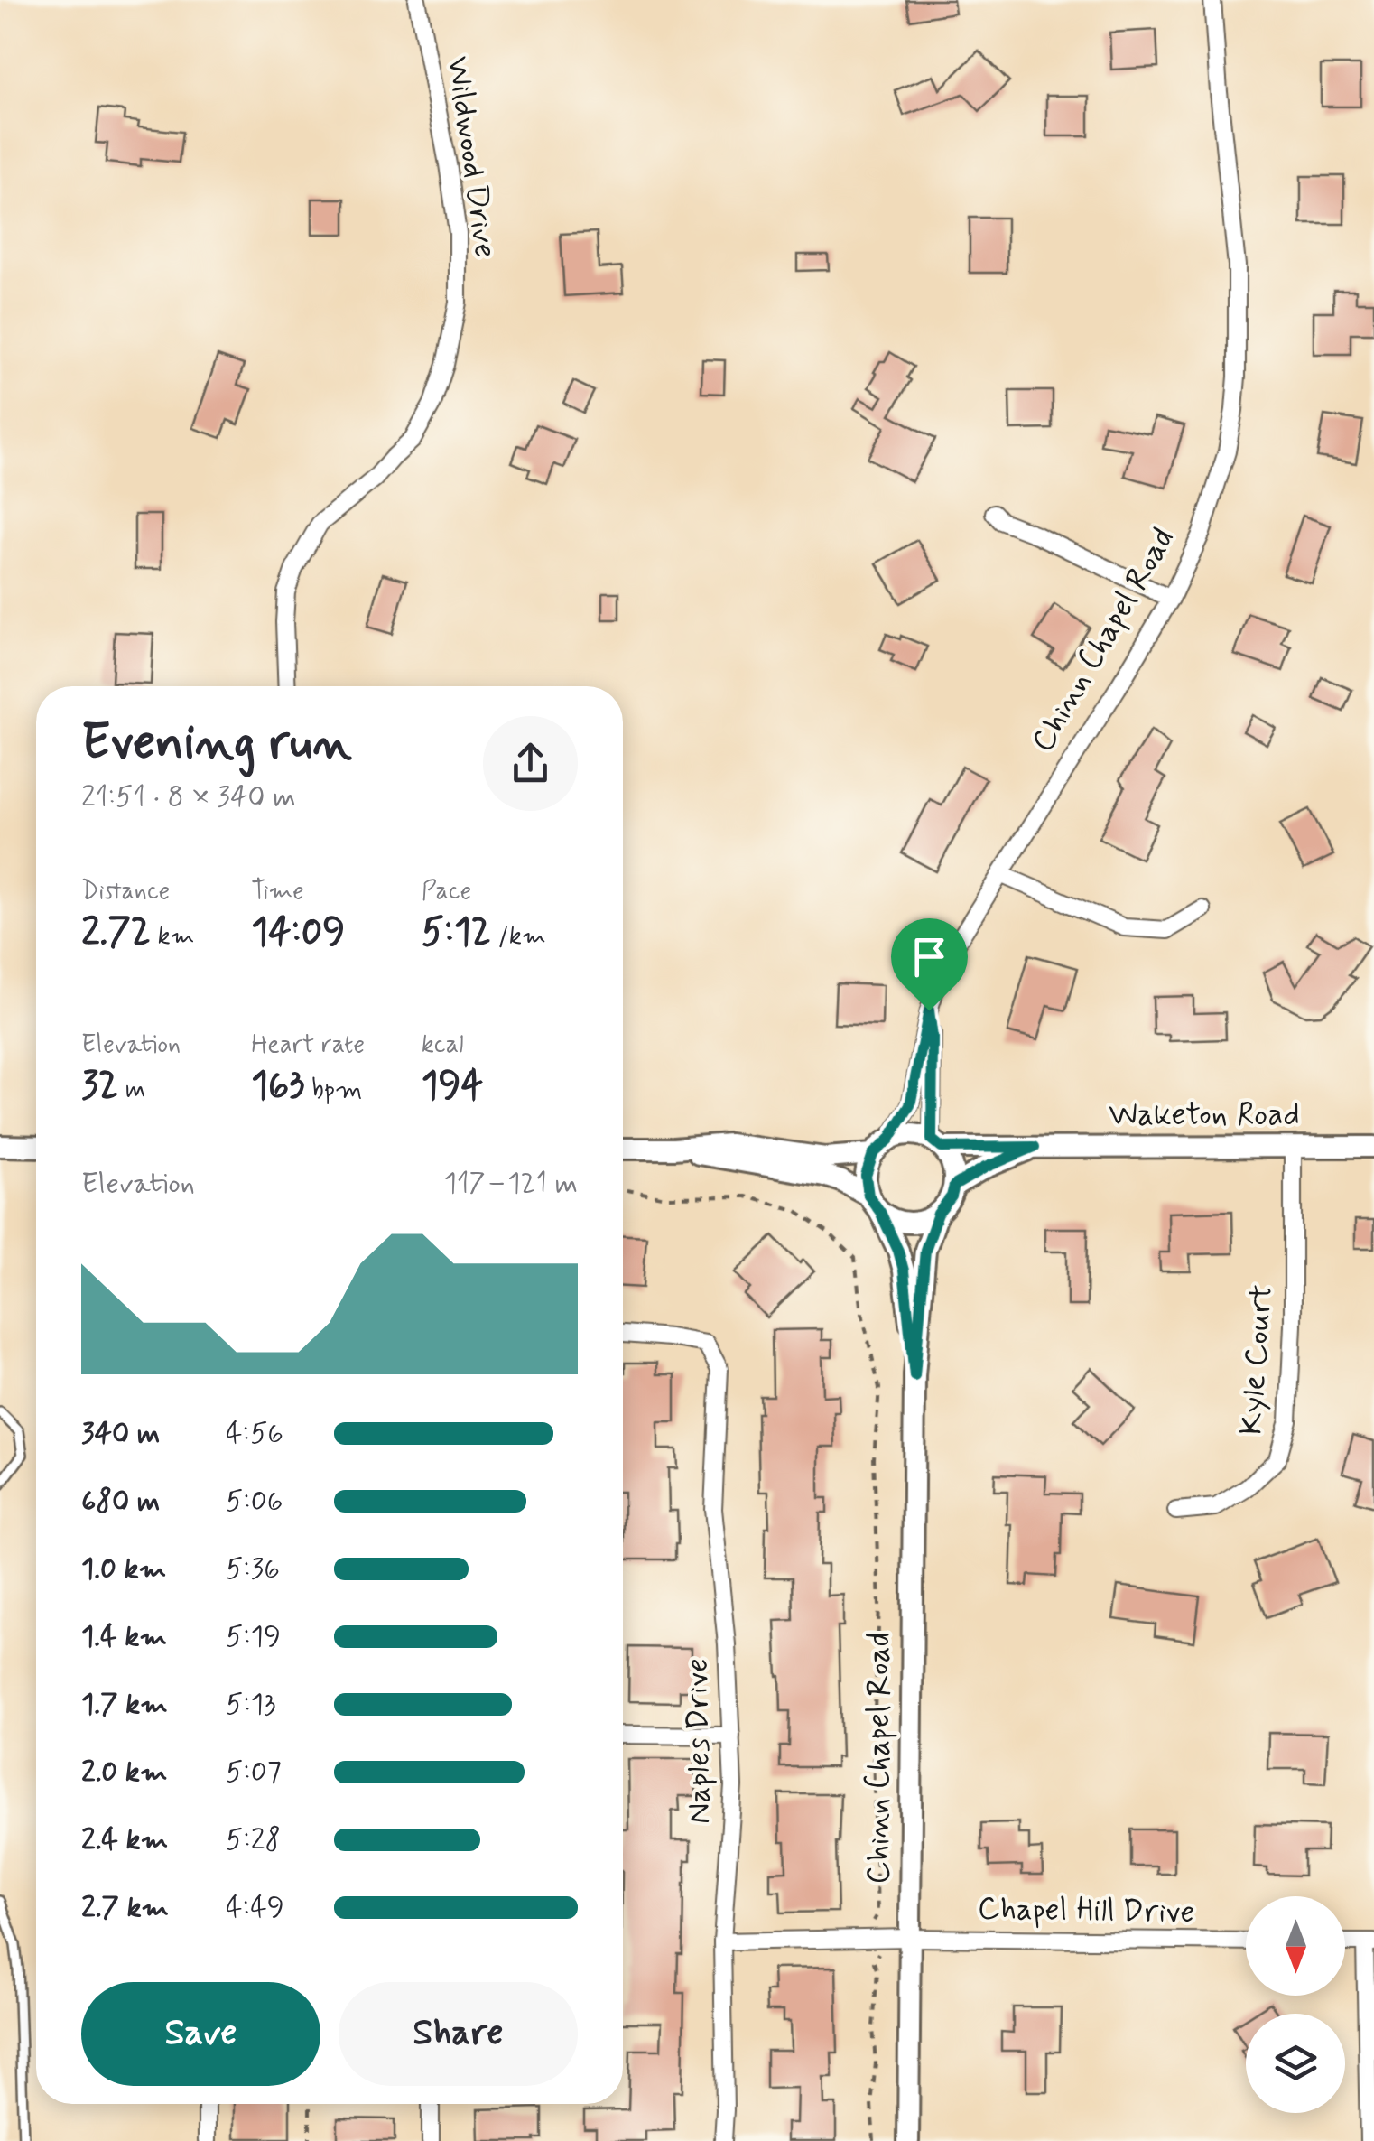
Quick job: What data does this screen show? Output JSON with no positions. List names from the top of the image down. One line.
{"streets":{"street":["Wildwood Drive","Chinn Chapel Road","Waketon Road","Kyle Court","Naples Drive","Chapel Hill Drive"]},"crossings":[["Chinn Chapel Road","Waketon Road"],["Chinn Chapel Road","Chapel Hill Drive"],["Waketon Road","Kyle Court"],["Naples Drive","Chapel Hill Drive"]],"north":"bottom","page":{"heading":["Evening run","21:51 · 8 × 340 m"],"stats":[["Distance","2.72 km"],["Time","14:09"],["Pace","5:12 /km"],["Elevation","32 m"],["Heart rate","163 bpm"],["kcal","194"]],"chart":["Elevation","117–121 m"],"list":[{"name":"340 m","note":"4:56"},{"name":"680 m","note":"5:06"},{"name":"1.0 km","note":"5:36"},{"name":"1.4 km","note":"5:19"},{"name":"1.7 km","note":"5:13"},{"name":"2.0 km","note":"5:07"},{"name":"2.4 km","note":"5:28"},{"name":"2.7 km","note":"4:49"}],"buttons":["Save","Share"]}}
